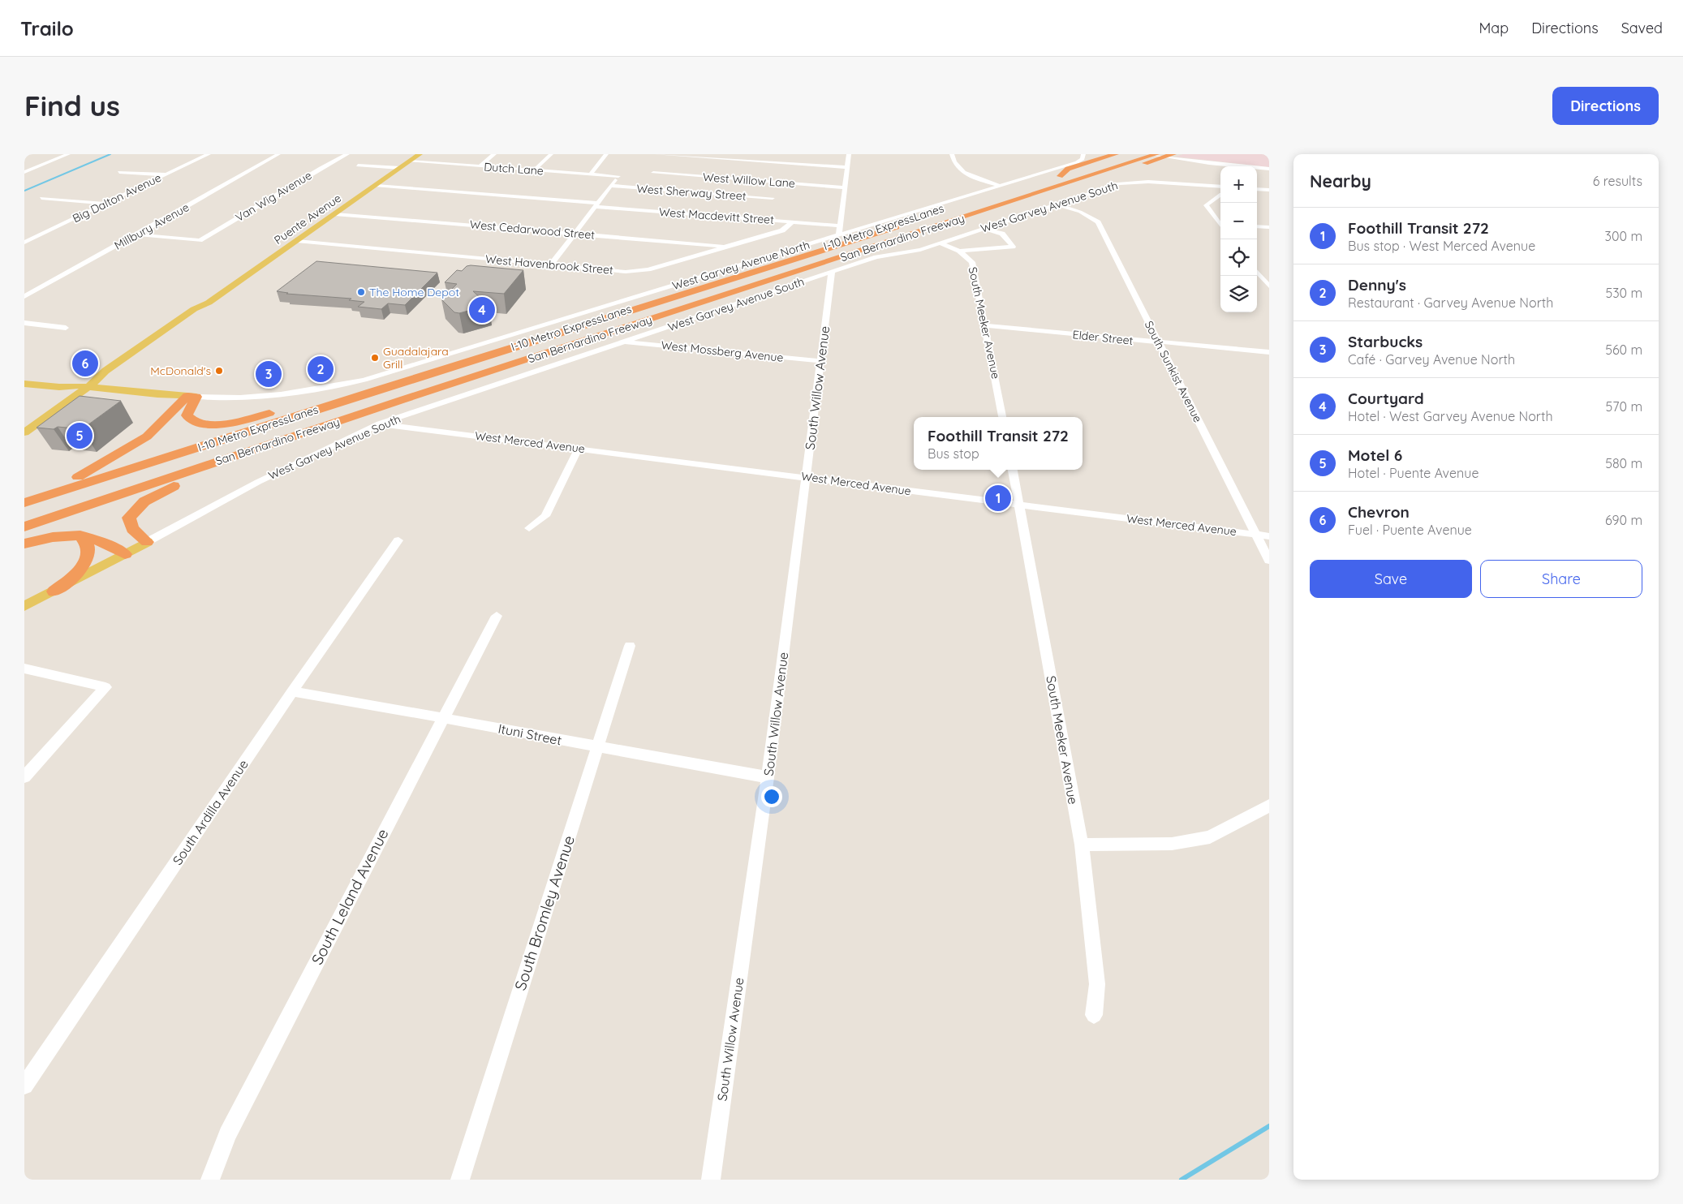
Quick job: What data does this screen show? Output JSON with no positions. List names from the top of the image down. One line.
{"streets":{"highway":["I-10 Metro ExpressLanes","San Bernardino Freeway"],"main road":["West Garvey Avenue South","Puente Avenue"],"street":["Dutch Lane","West Willow Lane","West Sherway Street","Van Wig Avenue","Big Dalton Avenue","West Macdevitt Street","Millbury Avenue","West Cedarwood Street","West Havenbrook Street","West Garvey Avenue North","South Meeker Avenue","Elder Street","West Mossberg Avenue","South Sunkist Avenue","South Willow Avenue","West Merced Avenue","Ituni Street","South Ardilla Avenue","South Leland Avenue","South Bromley Avenue"]},"crossings":[["Dutch Lane","West Sherway Street"],["Dutch Lane","Puente Avenue"],["Van Wig Avenue","Millbury Avenue"],["West Garvey Avenue South","South Meeker Avenue"],["West Garvey Avenue South","West Mossberg Avenue"],["West Garvey Avenue South","South Sunkist Avenue"],["West Garvey Avenue South","South Willow Avenue"],["West Garvey Avenue South","West Merced Avenue"],["West Macdevitt Street","Puente Avenue"],["West Macdevitt Street","West Havenbrook Street"],["Puente Avenue","West Cedarwood Street"],["Puente Avenue","West Havenbrook Street"],["I-10 Metro ExpressLanes","San Bernardino Freeway"],["West Cedarwood Street","West Havenbrook Street"],["South Meeker Avenue","Elder Street"],["South Meeker Avenue","West Merced Avenue"],["Elder Street","South Sunkist Avenue"],["West Mossberg Avenue","South Willow Avenue"],["South Sunkist Avenue","West Merced Avenue"],["South Willow Avenue","West Merced Avenue"],["South Willow Avenue","Ituni Street"],["Ituni Street","South Ardilla Avenue"],["Ituni Street","South Leland Avenue"],["Ituni Street","South Bromley Avenue"]],"places":["The Home Depot","Guadalajara Grill","McDonald's"],"page":{"header":"Trailo","nav":["Map","Directions","Saved"],"buttons":["Directions",["Save","Share"]],"title":"Find us","heading":["Nearby","6 results"],"map_buttons":["+","−"],"list":[{"mark":"1","name":"Foothill Transit 272","note":"Bus stop · West Merced Avenue","value":"300 m"},{"mark":"2","name":"Denny's","note":"Restaurant · Garvey Avenue North","value":"530 m"},{"mark":"3","name":"Starbucks","note":"Café · Garvey Avenue North","value":"560 m"},{"mark":"4","name":"Courtyard","note":"Hotel · West Garvey Avenue North","value":"570 m"},{"mark":"5","name":"Motel 6","note":"Hotel · Puente Avenue","value":"580 m"},{"mark":"6","name":"Chevron","note":"Fuel · Puente Avenue","value":"690 m"}],"pins":["4","6","2","3","5","1"],"popup":["Foothill Transit 272","Bus stop"]}}
